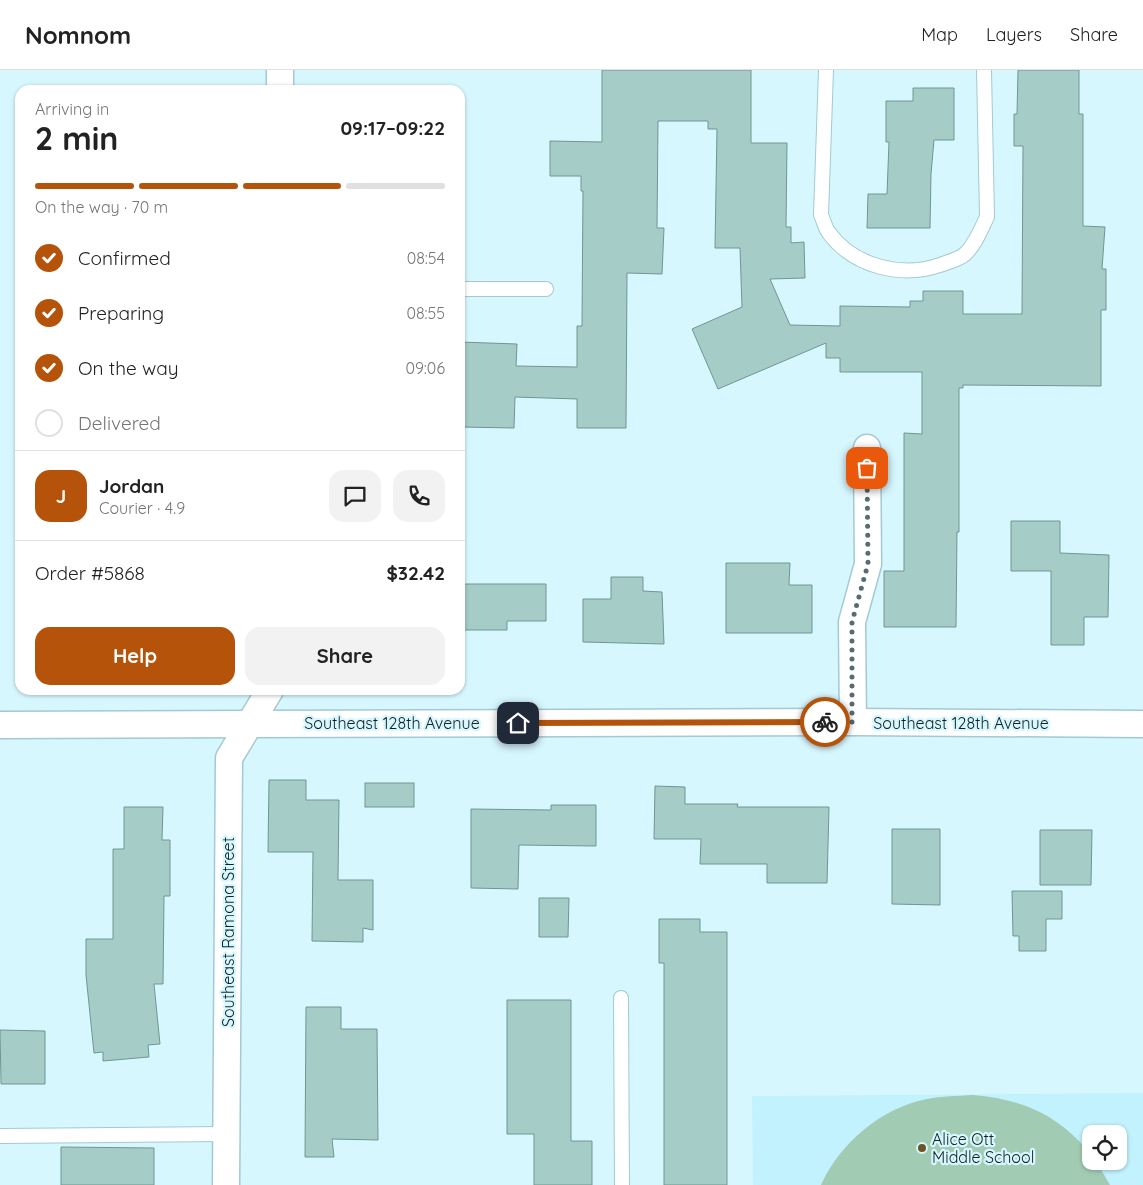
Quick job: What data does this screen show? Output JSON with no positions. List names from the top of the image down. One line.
{"streets":{"street":["Southeast 128th Avenue","Southeast Ramona Street"]},"crossings":[["Southeast 128th Avenue","Southeast Ramona Street"]],"places":["Alice Ott Middle School"],"page":{"header":"Nomnom","nav":["Map","Layers","Share"],"heading":["2 min","Arriving in","09:17–09:22"],"panel":["Jordan","Courier · 4.9","Order #5868","$32.42"],"bar":"On the way · 70 m","list":[["Confirmed","08:54"],["Preparing","08:55"],["On the way","09:06"],"Delivered"],"round":"J","buttons":["Help","Share"]}}
